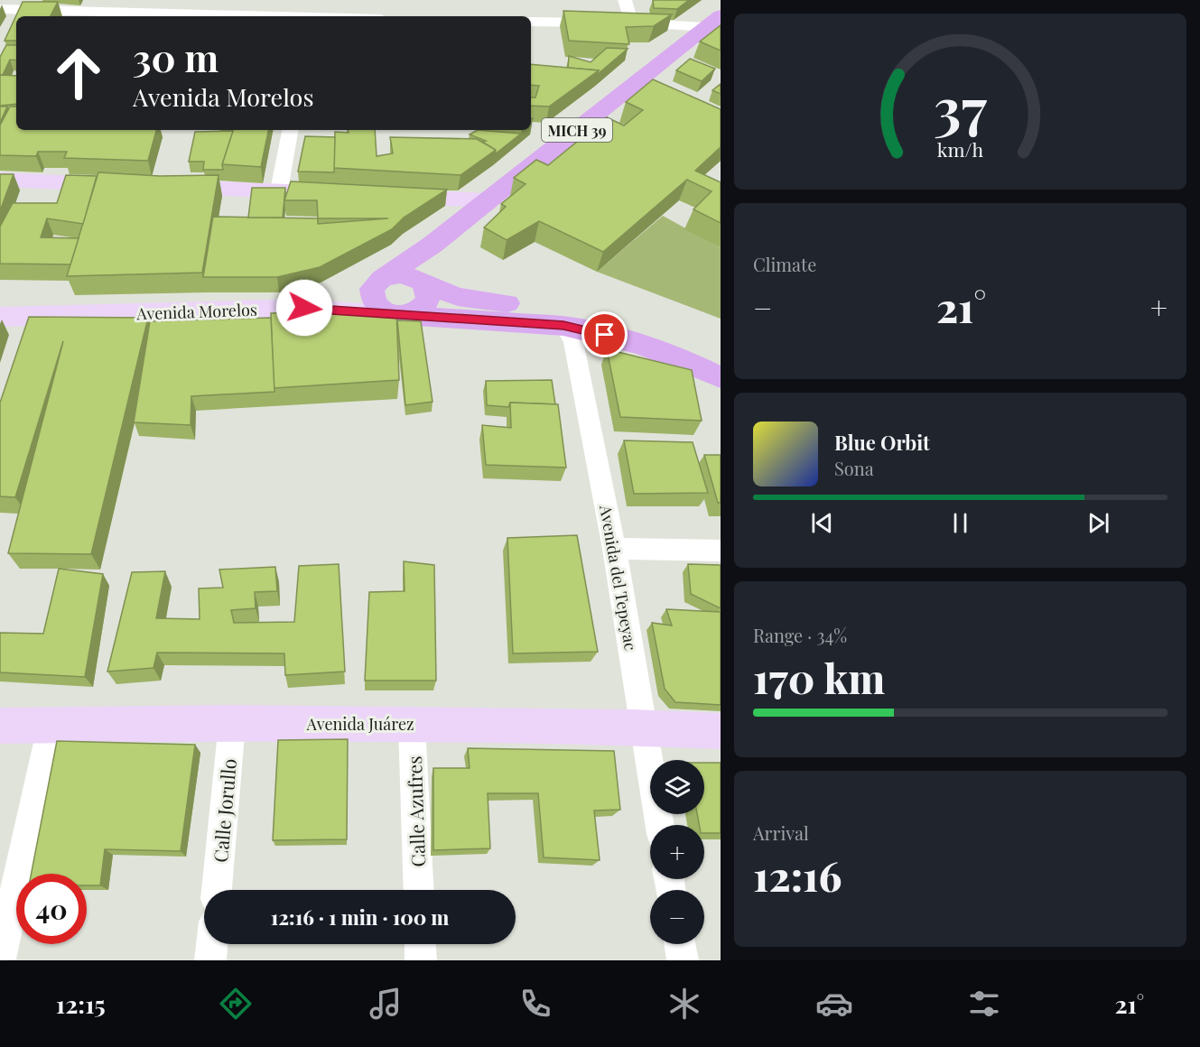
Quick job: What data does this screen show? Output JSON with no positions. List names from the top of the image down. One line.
{"streets":{"main road":["MICH 39","Avenida Morelos"],"street":["Avenida del Tepeyac","Avenida Juárez","Calle Jorullo","Calle Azufres"]},"crossings":[["Avenida Morelos","Avenida del Tepeyac"],["Avenida del Tepeyac","Avenida Juárez"],["Avenida Juárez","Calle Jorullo"],["Avenida Juárez","Calle Azufres"]],"page":{"turn":["30 m","Avenida Morelos"],"tile":["Climate",["Range · 34%","170 km"],["Arrival","12:16"]],"heat":["−","21°","+"],"song":["Blue Orbit","Sona"],"map_buttons":["+","−"],"limit":"40","trip":"12:16 · 1 min · 100 m","tabs":["12:15","21°"],"gauge":["37","km/h"]}}
